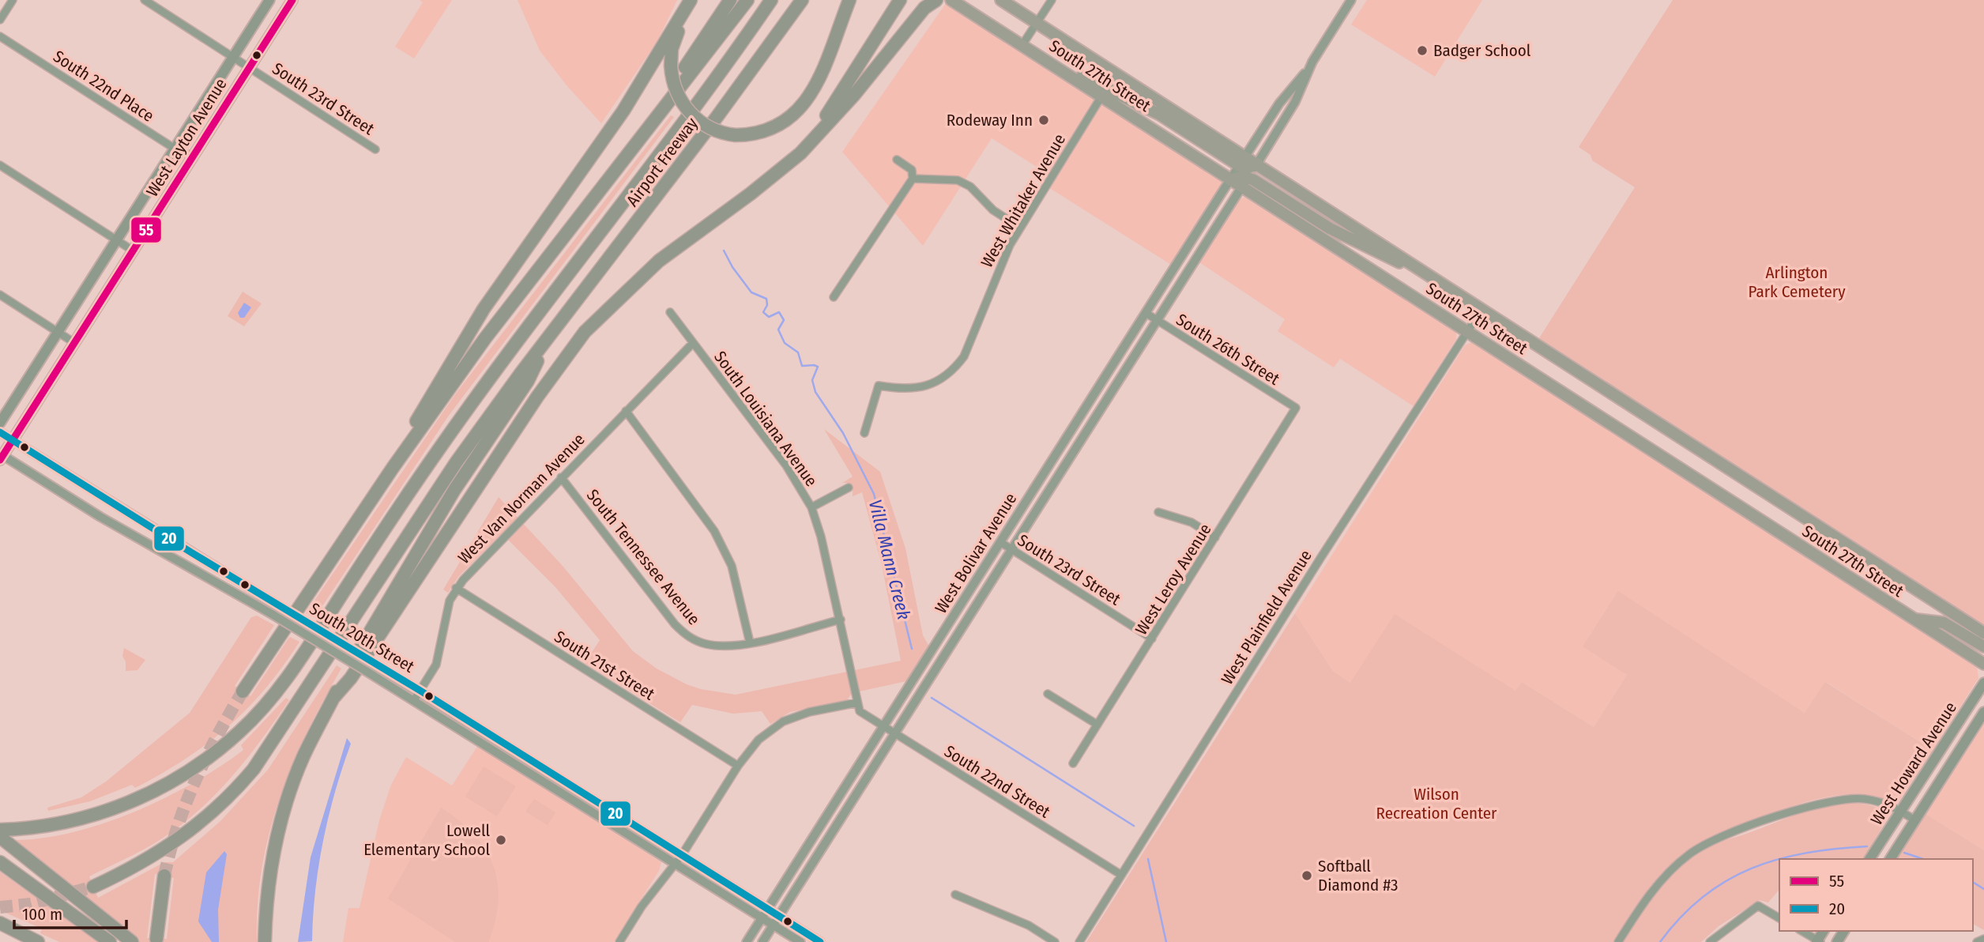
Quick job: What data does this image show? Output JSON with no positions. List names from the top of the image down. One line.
{"streets":{"highway":["Airport Freeway"],"main road":["South 27th Street","West Layton Avenue","West Howard Avenue"],"street":["South 22nd Place","South 23rd Street","West Whitaker Avenue","South 26th Street","South Louisiana Avenue","West Van Norman Avenue","West Bolivar Avenue","South Tennessee Avenue","West Leroy Avenue","West Plainfield Avenue","South 20th Street","South 21st Street","South 22nd Street"]},"crossings":[["South 27th Street","West Whitaker Avenue"],["South 27th Street","West Bolivar Avenue"],["South 27th Street","West Plainfield Avenue"],["South 22nd Place","West Layton Avenue"],["South 23rd Street","West Layton Avenue"],["South 23rd Street","West Bolivar Avenue"],["South 23rd Street","West Leroy Avenue"],["West Layton Avenue","South 20th Street"],["South 26th Street","West Bolivar Avenue"],["South 26th Street","West Leroy Avenue"],["South Louisiana Avenue","West Van Norman Avenue"],["South Louisiana Avenue","South Tennessee Avenue"],["South Louisiana Avenue","South 22nd Street"],["West Van Norman Avenue","South Tennessee Avenue"],["West Van Norman Avenue","South 20th Street"],["West Van Norman Avenue","South 21st Street"],["West Bolivar Avenue","South 20th Street"],["West Bolivar Avenue","South 22nd Street"],["West Plainfield Avenue","South 22nd Street"]],"water":["Villa Mann Creek"],"parks":["Arlington Park Cemetery","Wilson Recreation Center"],"places":["Badger School","Rodeway Inn","Lowell Elementary School","Softball Diamond #3"],"lines":["transit line 55","transit line 20"],"legend":["55","20"],"scale_bar":"100 m"}
